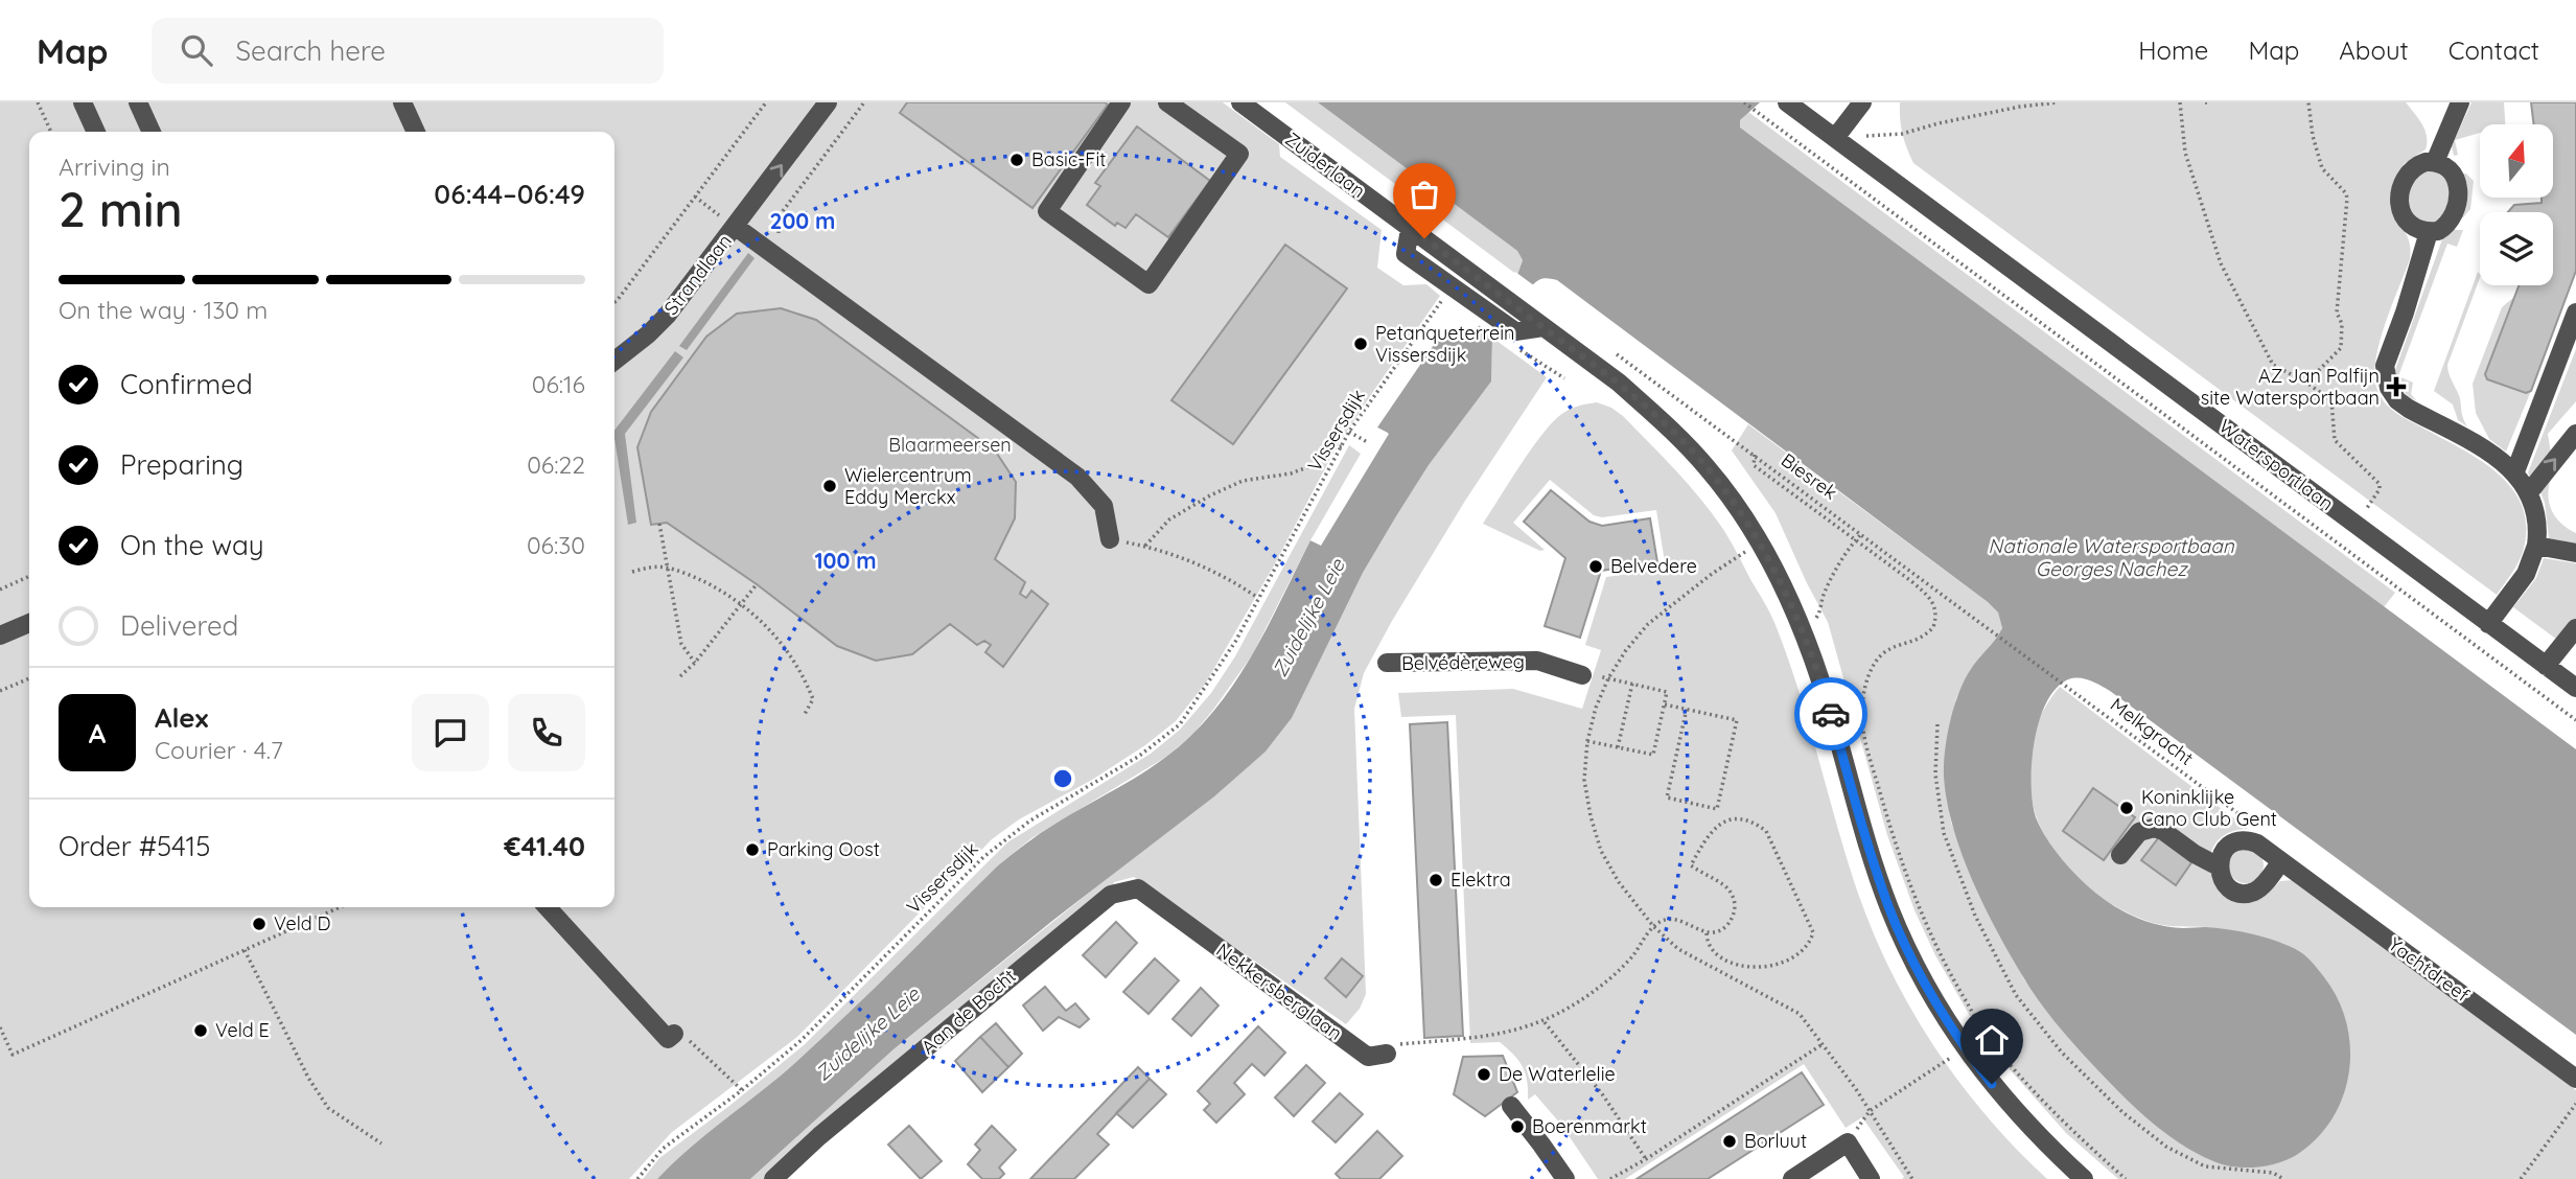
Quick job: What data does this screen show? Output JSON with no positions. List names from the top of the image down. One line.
{"streets":{"street":["Zuiderlaan","Strandlaan","Watersportlaan","Belvédèreweg","Yachtdreef","Nekkersberglaan","Aan de Bocht"],"path":["Vissersdijk","Biesrek","Melkgracht"]},"crossings":[["Biesrek","Melkgracht"],["Nekkersberglaan","Aan de Bocht"]],"one_way":["Strandlaan"],"water":["Nationale Watersportbaan Georges Nachez","Zuidelijke Leie"],"parks":["Blaarmeersen"],"places":{"other":["Basic-Fit","Petanqueterrein Vissersdijk","Wielercentrum Eddy Merckx","Belvedere","Koninklijke Cano Club Gent","Parking Oost","Elektra","Veld D","Veld E","De Waterlelie","Boerenmarkt","Borluut"],"health":["AZ Jan Palfijn site Watersportbaan"]},"north":"top","page":{"header":"Map","search":"Search here","nav":["Home","Map","About","Contact"],"heading":["2 min","Arriving in","06:44–06:49"],"panel":["Alex","Courier · 4.7","Order #5415","€41.40"],"bar":"On the way · 130 m","list":[["Confirmed","06:16"],["Preparing","06:22"],["On the way","06:30"],"Delivered"],"round":"A"},"rings":["200 m","100 m"]}
